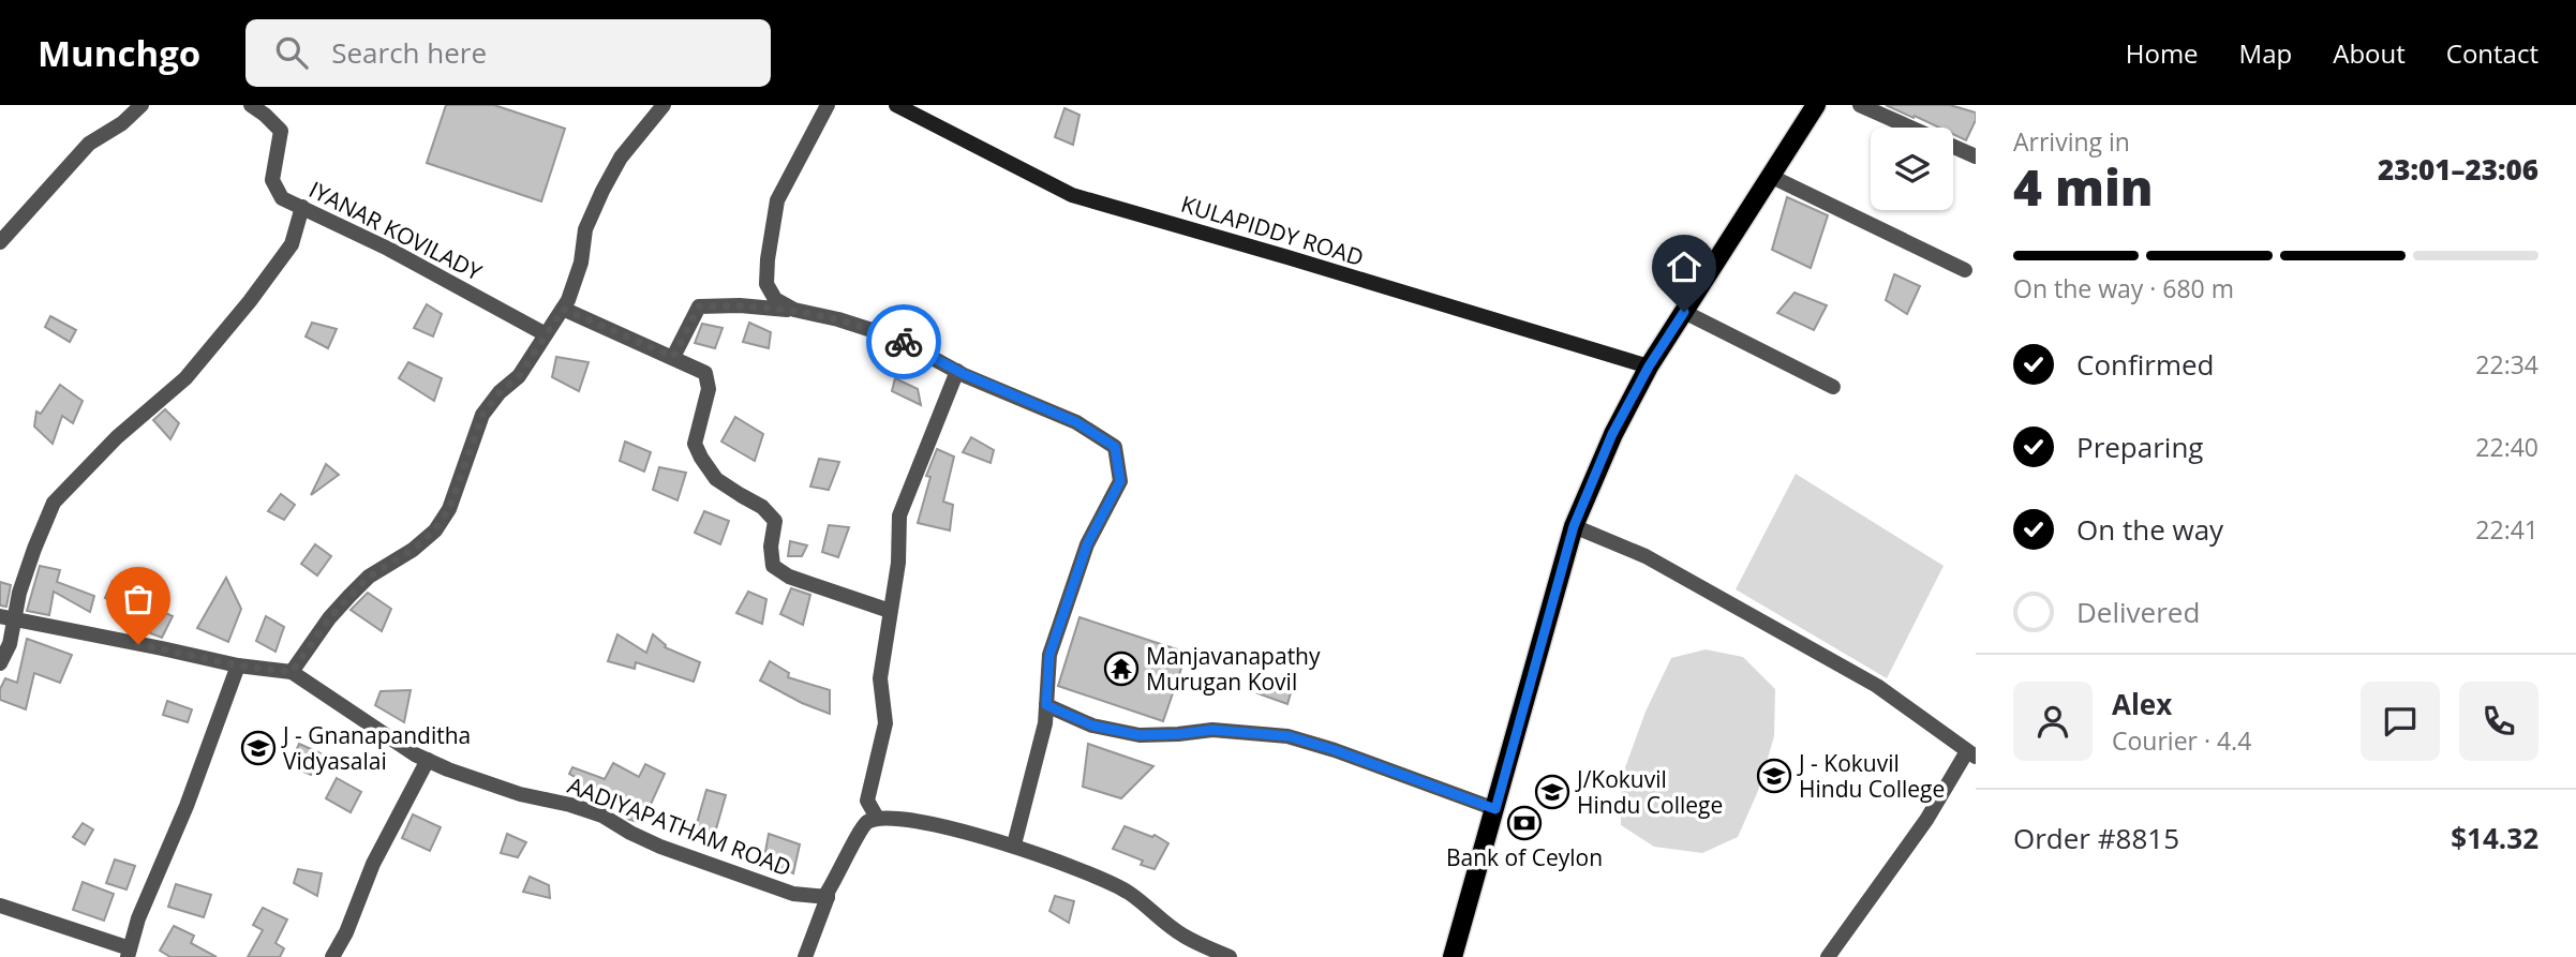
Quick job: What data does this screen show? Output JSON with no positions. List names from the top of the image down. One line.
{"streets":{"main road":["KULAPIDDY ROAD"],"street":["IYANAR KOVILADY","AADIYAPATHAM ROAD"]},"places":{"temple":["Manjavanapathy Murugan Kovil"],"school or university":["J - Gnanapanditha Vidyasalai","J - Kokuvil Hindu College","J/Kokuvil Hindu College"],"bank":["Bank of Ceylon"]},"page":{"header":"Munchgo","search":"Search here","nav":["Home","Map","About","Contact"],"heading":["4 min","Arriving in","23:01–23:06"],"panel":["Alex","Courier · 4.4","Order #8815","$14.32"],"bar":"On the way · 680 m","list":[["Confirmed","22:34"],["Preparing","22:40"],["On the way","22:41"],"Delivered"]}}
